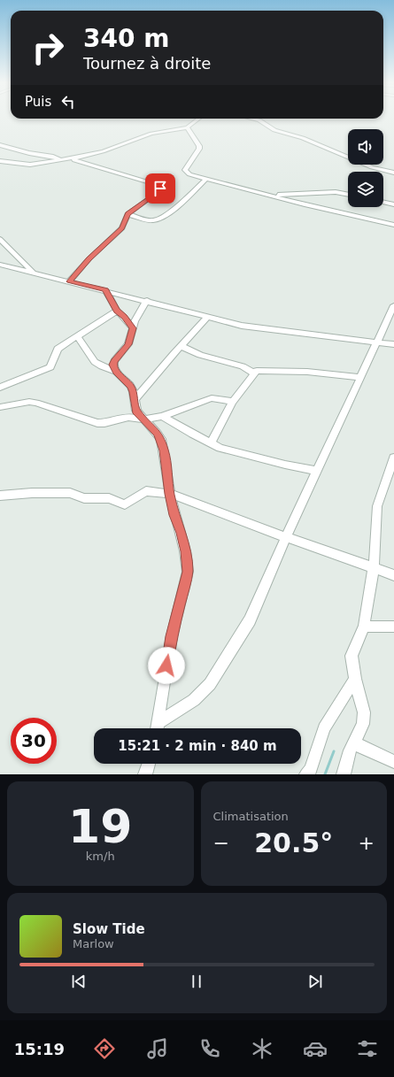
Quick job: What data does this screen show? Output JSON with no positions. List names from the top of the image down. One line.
{"page":{"turn":["340 m","Tournez à droite"],"then":"Puis","limit":"30","trip":"15:21 · 2 min · 840 m","tile":[["19","km/h"],"Climatisation"],"heat":["−","20.5°","+"],"song":["Slow Tide","Marlow"],"tabs":"15:19"}}
